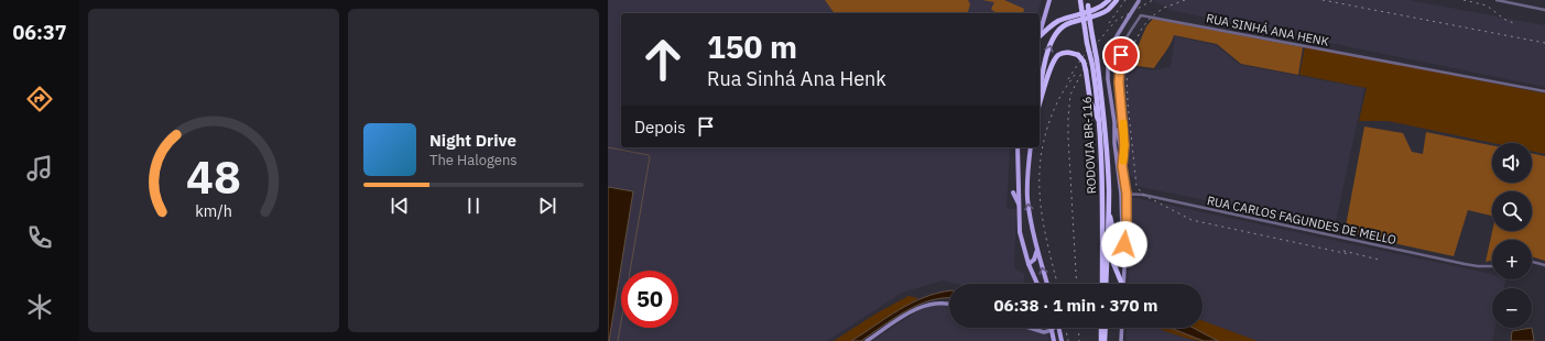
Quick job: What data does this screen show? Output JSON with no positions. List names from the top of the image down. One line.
{"streets":{"highway":["RODOVIA BR-116"],"street":["RUA SINHÁ ANA HENK","RUA CARLOS FAGUNDES DE MELLO"]},"page":{"tabs":"06:37","turn":["150 m","Rua Sinhá Ana Henk"],"then":"Depois","song":["Night Drive","The Halogens"],"map_buttons":["+","−"],"limit":"50","trip":"06:38 · 1 min · 370 m","gauge":["48","km/h"]}}
